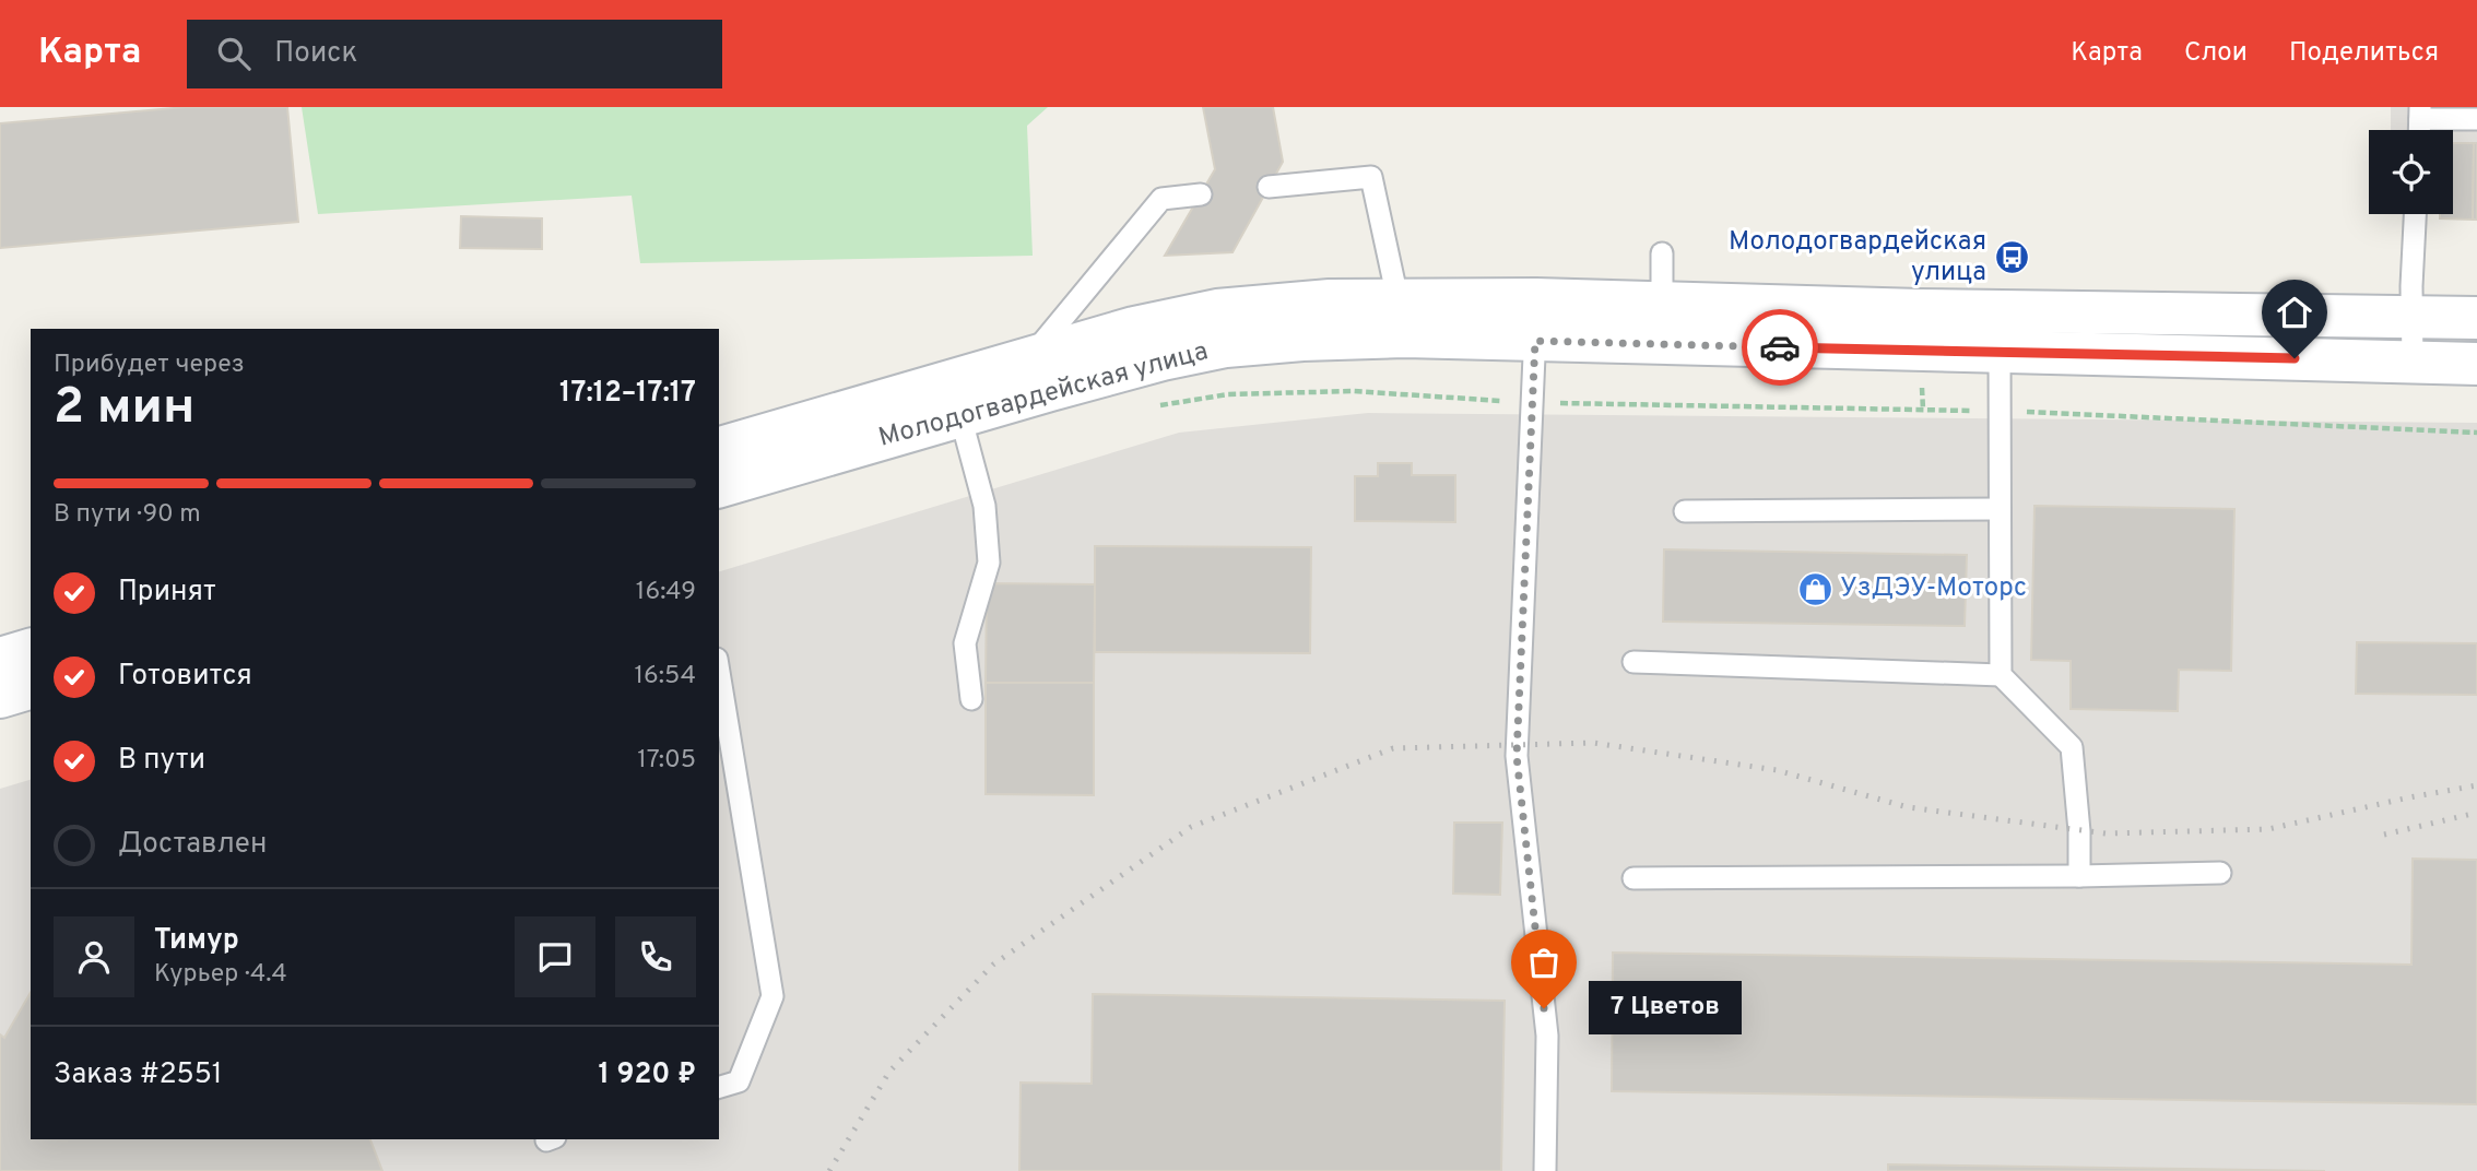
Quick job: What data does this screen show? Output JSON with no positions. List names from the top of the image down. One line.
{"streets":{"main road":["Молодогвардейская улица"]},"places":{"bus stop":["Молодогвардейская улица"],"shop":["УзДЭУ-Моторс"],"other":["7 Цветов"]},"page":{"header":"Карта","search":"Поиск","nav":["Карта","Слои","Поделиться"],"heading":["2 мин","Прибудет через","17:12–17:17"],"panel":["Тимур","Курьер · 4.4","Заказ #2551","1 920 ₽"],"bar":"В пути · 90 m","list":[["Принят","16:49"],["Готовится","16:54"],["В пути","17:05"],"Доставлен"],"bubble":"7 Цветов"}}
